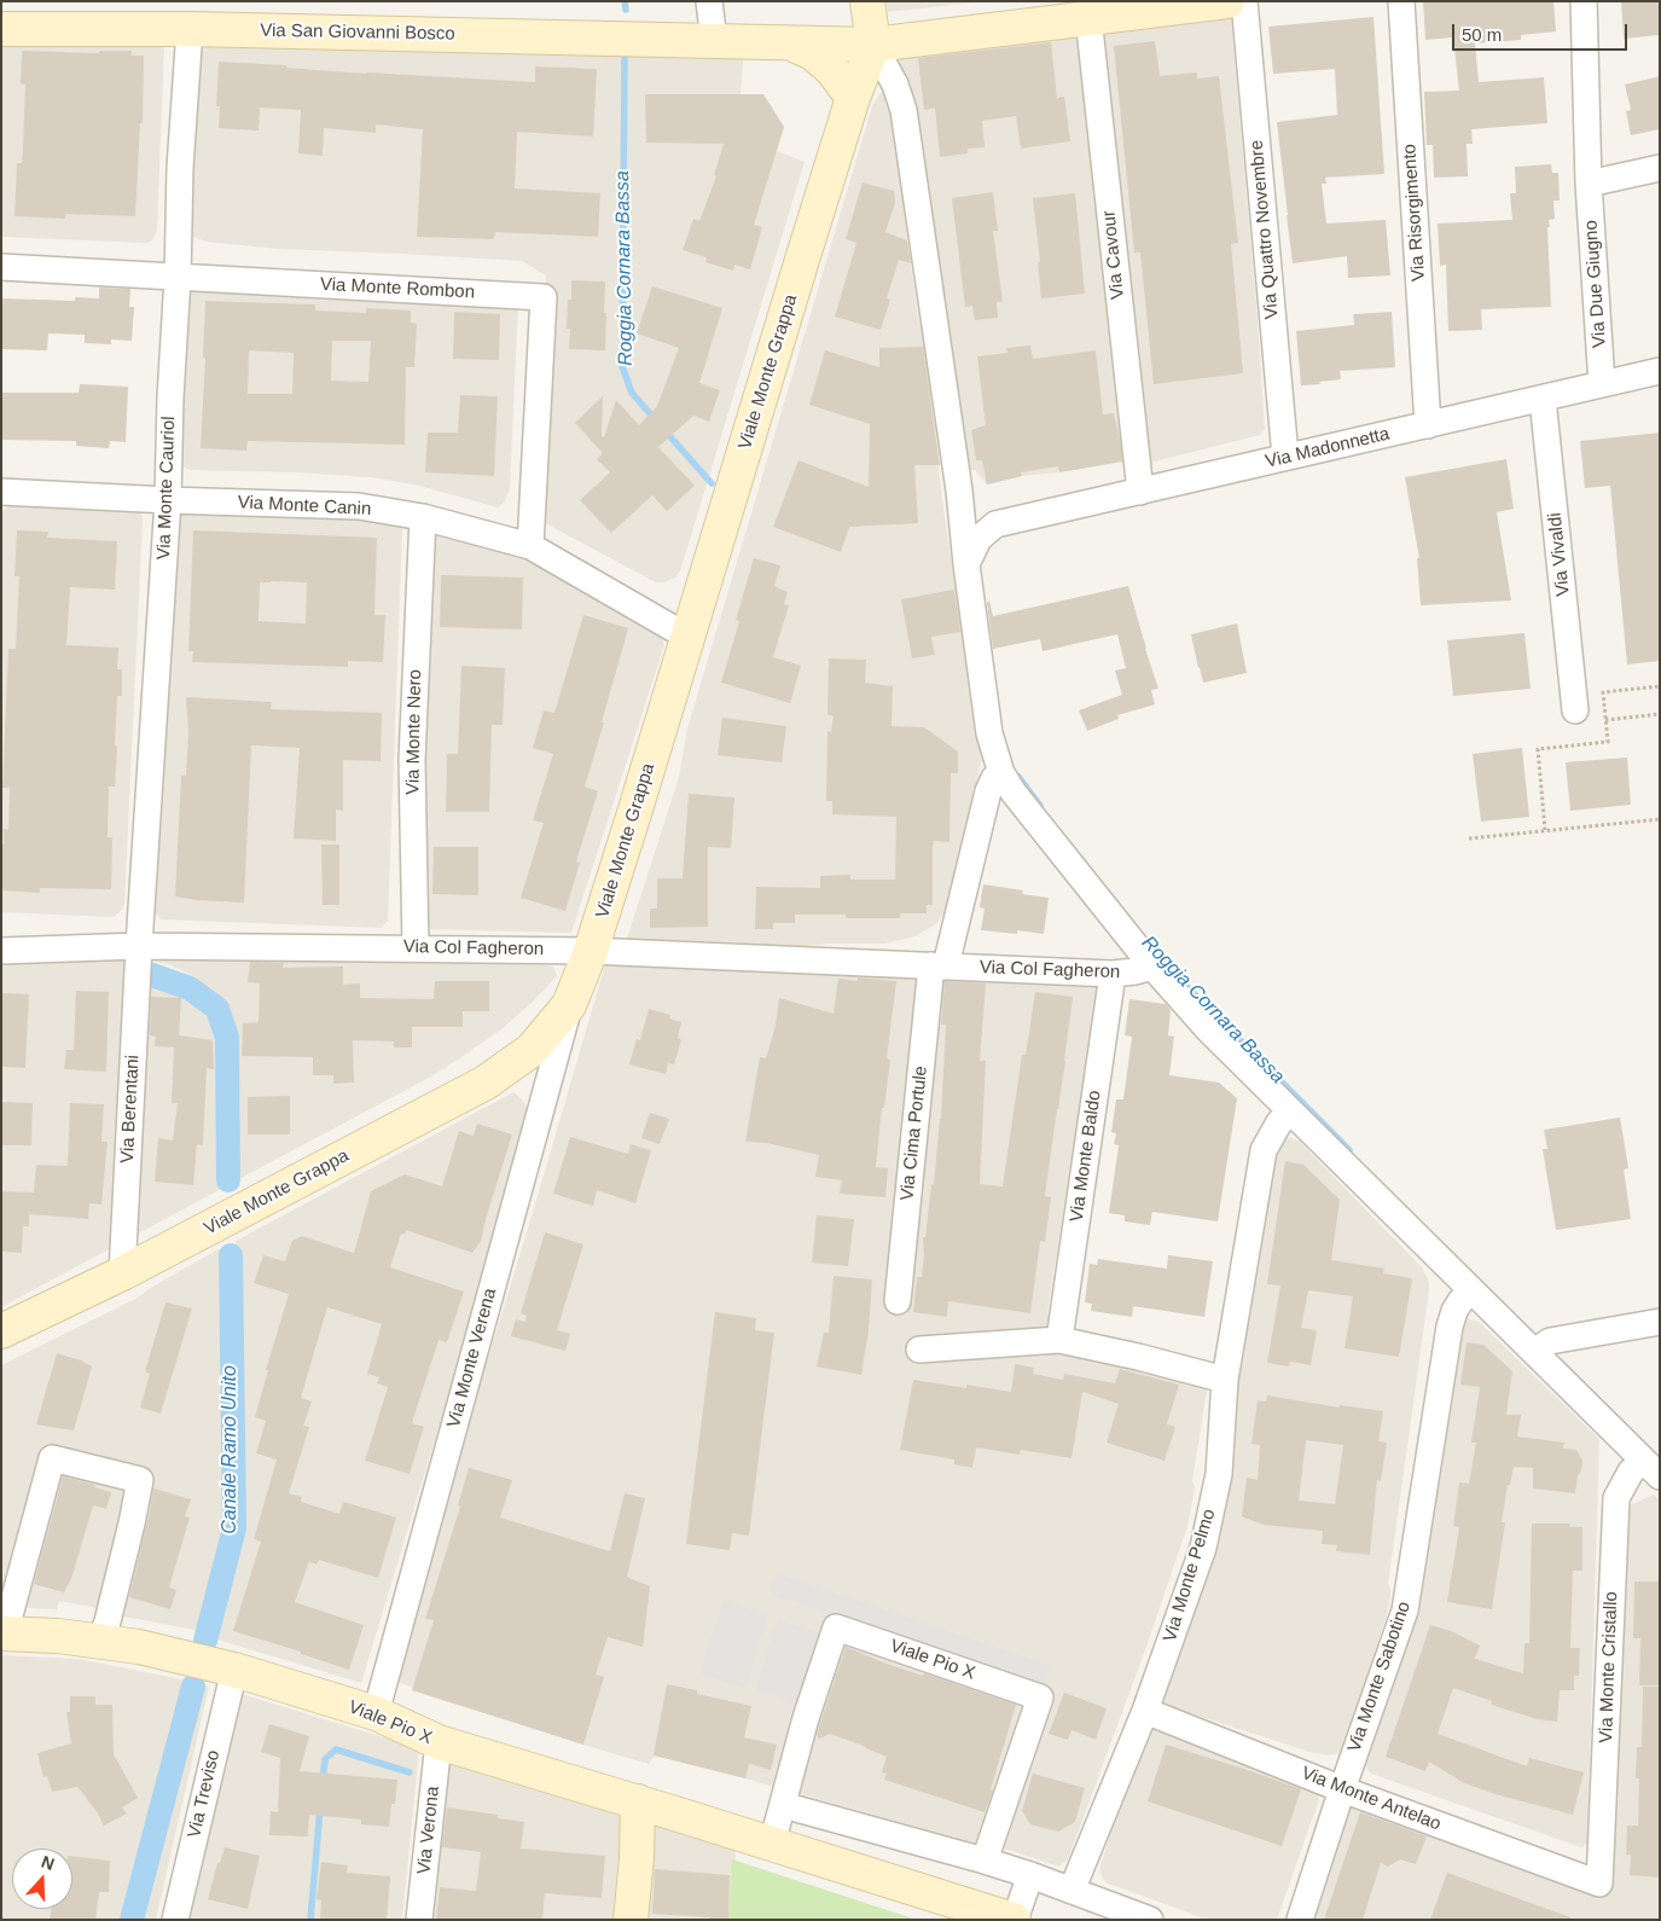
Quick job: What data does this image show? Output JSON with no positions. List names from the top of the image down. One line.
{"streets":{"street":["Via San Giovanni Bosco","Via Risorgimento","Via Quattro Novembre","Via Cavour","Via Due Giugno","Via Monte Rombon","Viale Monte Grappa","Via Madonnetta","Via Monte Cauriol","Via Monte Canin","Via Vivaldi","Via Monte Nero","Via Col Fagheron","Via Berentani","Via Cima Portule","Via Monte Baldo","Via Monte Verena","Via Monte Pelmo","Viale Pio X","Via Monte Cristallo","Via Monte Sabotino","Via Treviso","Via Monte Antelao","Via Verona"]},"crossings":[["Via San Giovanni Bosco","Via Cavour"],["Via San Giovanni Bosco","Viale Monte Grappa"],["Via San Giovanni Bosco","Via Monte Cauriol"],["Via Risorgimento","Via Madonnetta"],["Via Quattro Novembre","Via Madonnetta"],["Via Cavour","Via Madonnetta"],["Via Due Giugno","Via Madonnetta"],["Via Monte Rombon","Via Monte Cauriol"],["Via Monte Rombon","Via Monte Canin"],["Viale Monte Grappa","Via Monte Canin"],["Viale Monte Grappa","Via Col Fagheron"],["Viale Monte Grappa","Via Berentani"],["Viale Monte Grappa","Via Monte Verena"],["Via Madonnetta","Via Vivaldi"],["Via Monte Cauriol","Via Monte Canin"],["Via Monte Cauriol","Via Col Fagheron"],["Via Monte Cauriol","Via Berentani"],["Via Monte Canin","Via Monte Nero"],["Via Monte Nero","Via Col Fagheron"],["Via Col Fagheron","Via Berentani"],["Via Col Fagheron","Via Cima Portule"],["Via Col Fagheron","Via Monte Baldo"],["Via Monte Verena","Viale Pio X"],["Via Monte Pelmo","Via Monte Antelao"],["Viale Pio X","Via Treviso"],["Viale Pio X","Via Verona"],["Via Monte Cristallo","Via Monte Antelao"],["Via Monte Sabotino","Via Monte Antelao"]],"water":["Roggia Cornara Bassa","Canale Ramo Unito"],"scale_bar":"50 m","north":"top"}
